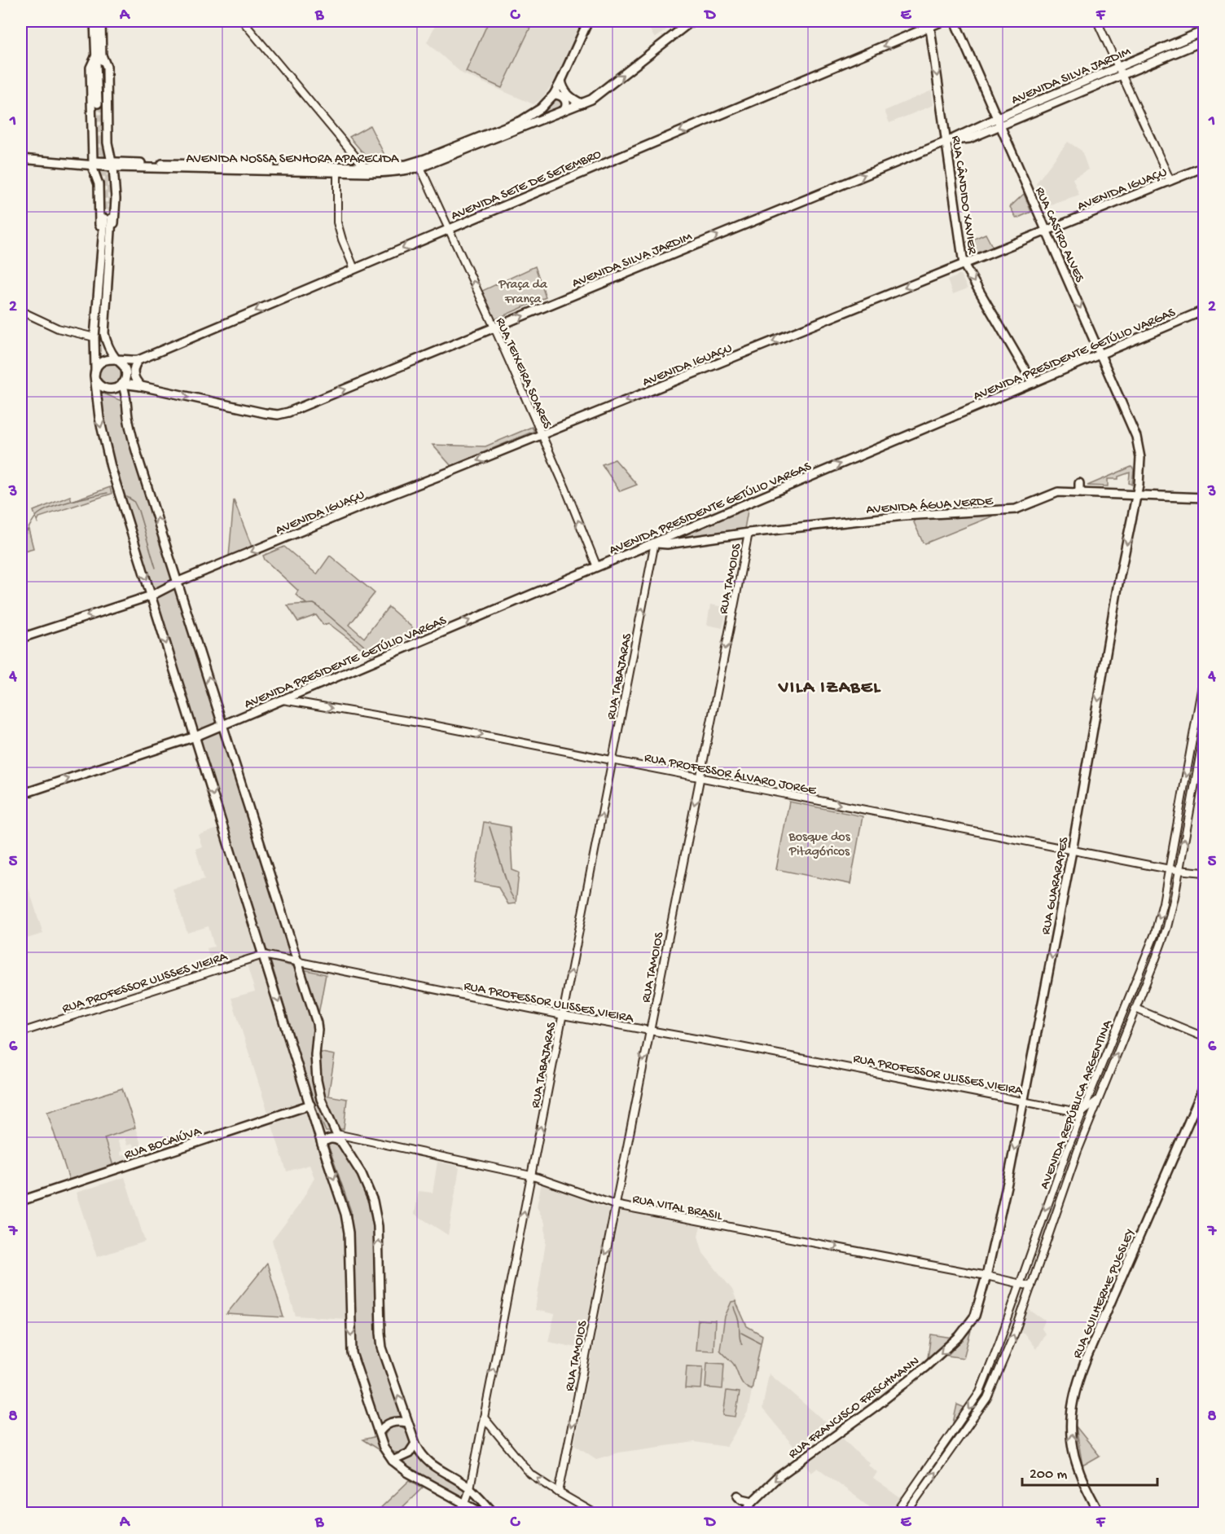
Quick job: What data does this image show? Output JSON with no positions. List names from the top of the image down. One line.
{"streets":{"main road":["AVENIDA SILVA JARDIM","AVENIDA NOSSA SENHORA APARECIDA","AVENIDA SETE DE SETEMBRO","AVENIDA IGUAÇU","RUA CÂNDIDO XAVIER","RUA CASTRO ALVES","AVENIDA PRESIDENTE GETÚLIO VARGAS","AVENIDA ÁGUA VERDE","RUA GUARARAPES","RUA BOCAIÚVA","RUA GUILHERME PUGSLEY","RUA FRANCISCO FRISCHMANN"],"street":["RUA TEIXEIRA SOARES","RUA TAMOIOS","RUA TABAJARAS","RUA PROFESSOR ÁLVARO JORGE","RUA PROFESSOR ULISSES VIEIRA","AVENIDA REPÚBLICA ARGENTINA","RUA VITAL BRASIL"]},"crossings":[["AVENIDA SILVA JARDIM","RUA CÂNDIDO XAVIER"],["AVENIDA SILVA JARDIM","RUA CASTRO ALVES"],["AVENIDA SILVA JARDIM","RUA TEIXEIRA SOARES"],["AVENIDA NOSSA SENHORA APARECIDA","RUA TEIXEIRA SOARES"],["AVENIDA SETE DE SETEMBRO","RUA CÂNDIDO XAVIER"],["AVENIDA SETE DE SETEMBRO","RUA TEIXEIRA SOARES"],["AVENIDA IGUAÇU","RUA CÂNDIDO XAVIER"],["AVENIDA IGUAÇU","RUA CASTRO ALVES"],["AVENIDA IGUAÇU","RUA TEIXEIRA SOARES"],["RUA CÂNDIDO XAVIER","AVENIDA PRESIDENTE GETÚLIO VARGAS"],["RUA CASTRO ALVES","AVENIDA PRESIDENTE GETÚLIO VARGAS"],["RUA CASTRO ALVES","RUA GUARARAPES"],["AVENIDA PRESIDENTE GETÚLIO VARGAS","RUA TEIXEIRA SOARES"],["AVENIDA PRESIDENTE GETÚLIO VARGAS","AVENIDA ÁGUA VERDE"],["AVENIDA PRESIDENTE GETÚLIO VARGAS","RUA TABAJARAS"],["AVENIDA PRESIDENTE GETÚLIO VARGAS","RUA PROFESSOR ÁLVARO JORGE"],["AVENIDA ÁGUA VERDE","RUA TAMOIOS"],["AVENIDA ÁGUA VERDE","RUA TABAJARAS"],["AVENIDA ÁGUA VERDE","RUA GUARARAPES"],["RUA TAMOIOS","RUA PROFESSOR ÁLVARO JORGE"],["RUA TAMOIOS","RUA PROFESSOR ULISSES VIEIRA"],["RUA TAMOIOS","RUA VITAL BRASIL"],["RUA TABAJARAS","RUA PROFESSOR ÁLVARO JORGE"],["RUA TABAJARAS","RUA PROFESSOR ULISSES VIEIRA"],["RUA TABAJARAS","RUA VITAL BRASIL"],["RUA PROFESSOR ÁLVARO JORGE","RUA GUARARAPES"],["RUA PROFESSOR ÁLVARO JORGE","AVENIDA REPÚBLICA ARGENTINA"],["RUA GUARARAPES","RUA PROFESSOR ULISSES VIEIRA"],["RUA GUARARAPES","RUA VITAL BRASIL"],["RUA GUARARAPES","RUA FRANCISCO FRISCHMANN"],["RUA PROFESSOR ULISSES VIEIRA","AVENIDA REPÚBLICA ARGENTINA"],["AVENIDA REPÚBLICA ARGENTINA","RUA VITAL BRASIL"]],"one_way":["AVENIDA SILVA JARDIM","AVENIDA SETE DE SETEMBRO","AVENIDA IGUAÇU","RUA CÂNDIDO XAVIER","AVENIDA PRESIDENTE GETÚLIO VARGAS","RUA TEIXEIRA SOARES","RUA TAMOIOS","RUA TABAJARAS","RUA PROFESSOR ÁLVARO JORGE","RUA GUARARAPES","RUA VITAL BRASIL","RUA GUILHERME PUGSLEY","RUA FRANCISCO FRISCHMANN"],"districts":["VILA IZABEL"],"parks":["Praça da França","Bosque dos Pitagóricos"],"scale_bar":"200 m","grid":{"columns":["A","B","C","D","E","F"],"rows":["1","2","3","4","5","6","7","8"]}}
